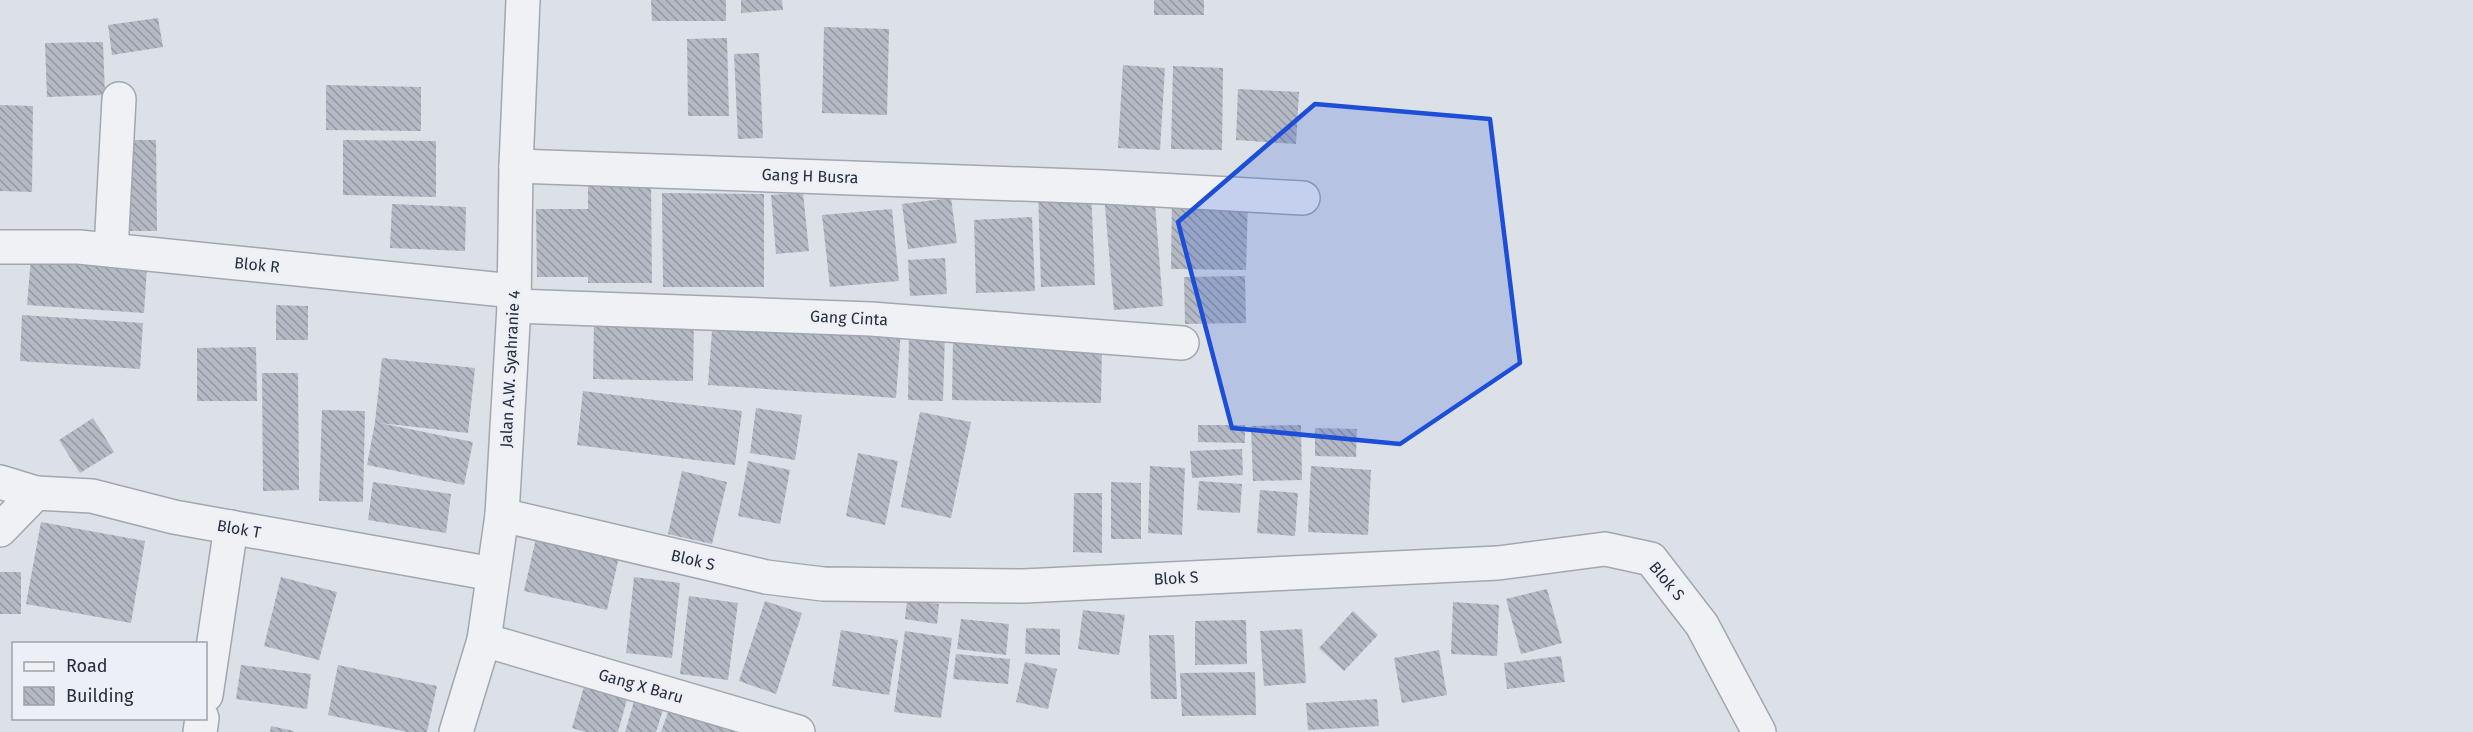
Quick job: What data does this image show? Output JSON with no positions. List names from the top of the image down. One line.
{"streets":{"street":["Gang H Busra","Blok R","Gang Cinta","Jalan A.W. Syahranie 4","Blok T","Blok S","Gang X Baru"]},"crossings":[["Gang H Busra","Jalan A.W. Syahranie 4"],["Blok R","Gang Cinta"],["Blok R","Jalan A.W. Syahranie 4"],["Gang Cinta","Jalan A.W. Syahranie 4"],["Jalan A.W. Syahranie 4","Blok T"],["Jalan A.W. Syahranie 4","Blok S"],["Jalan A.W. Syahranie 4","Gang X Baru"]],"legend":["Road","Building"]}
